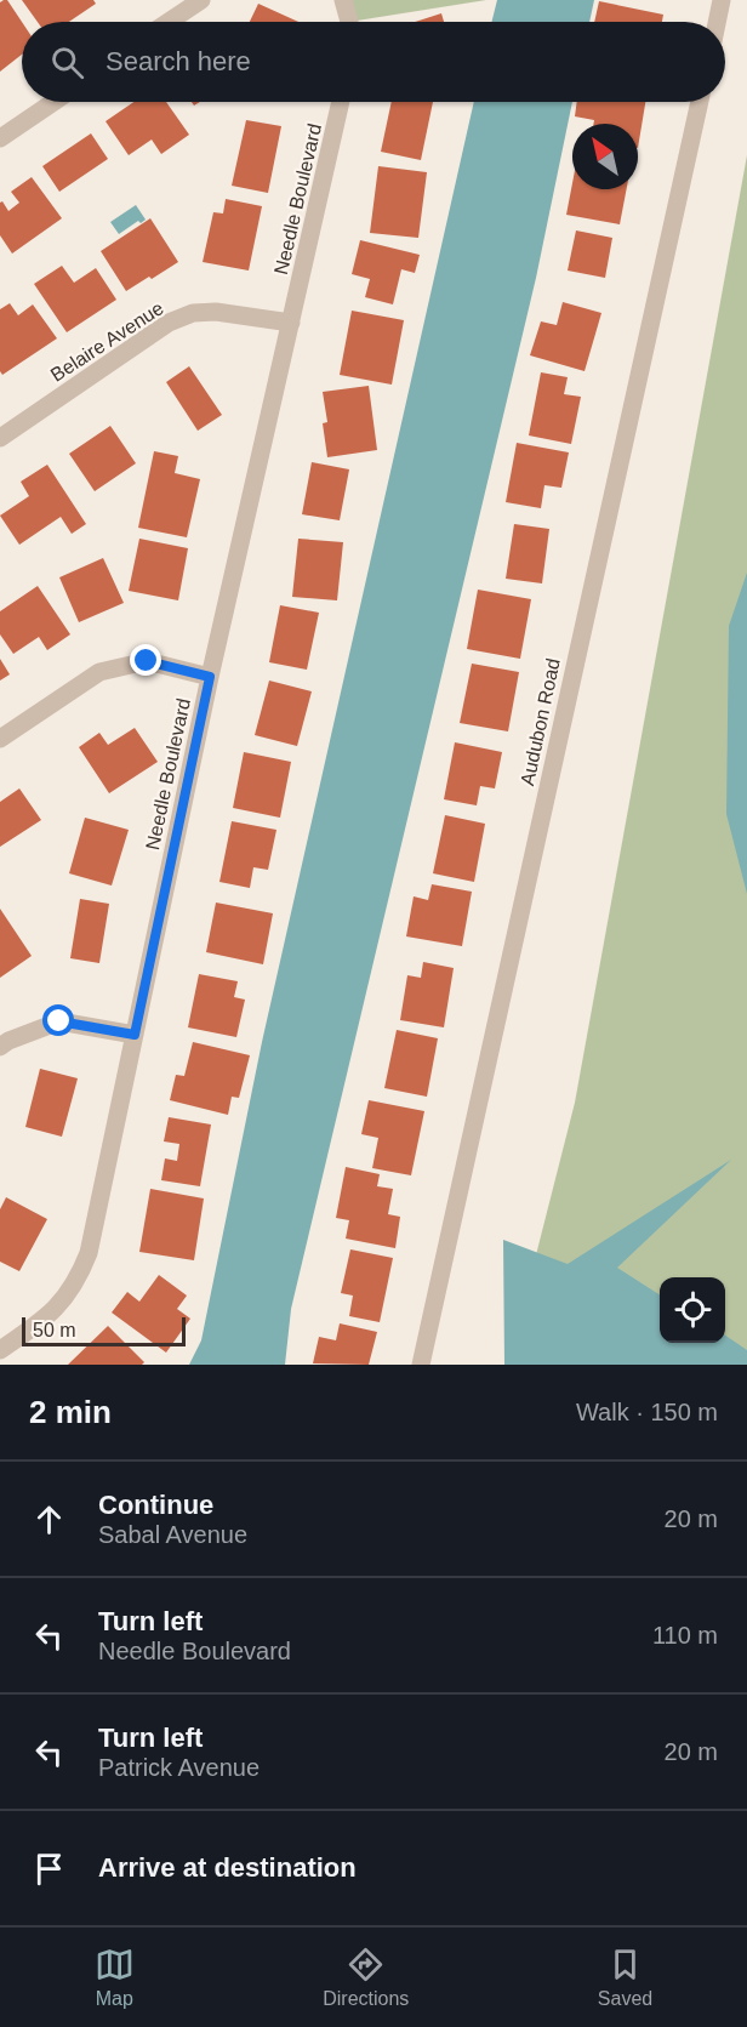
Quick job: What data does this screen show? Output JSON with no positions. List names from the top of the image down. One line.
{"streets":{"street":["Needle Boulevard","Belaire Avenue","Audubon Road"]},"crossings":[["Needle Boulevard","Belaire Avenue"]],"scale_bar":"50 m","north":"top left","page":{"search":"Search here","scale":"50 m","heading":["2 min","Walk · 150 m"],"list":[["Continue","Sabal Avenue","20 m"],["Turn left","Needle Boulevard","110 m"],["Turn left","Patrick Avenue","20 m"],"Arrive at destination"],"nav":["Map","Directions","Saved"]}}
